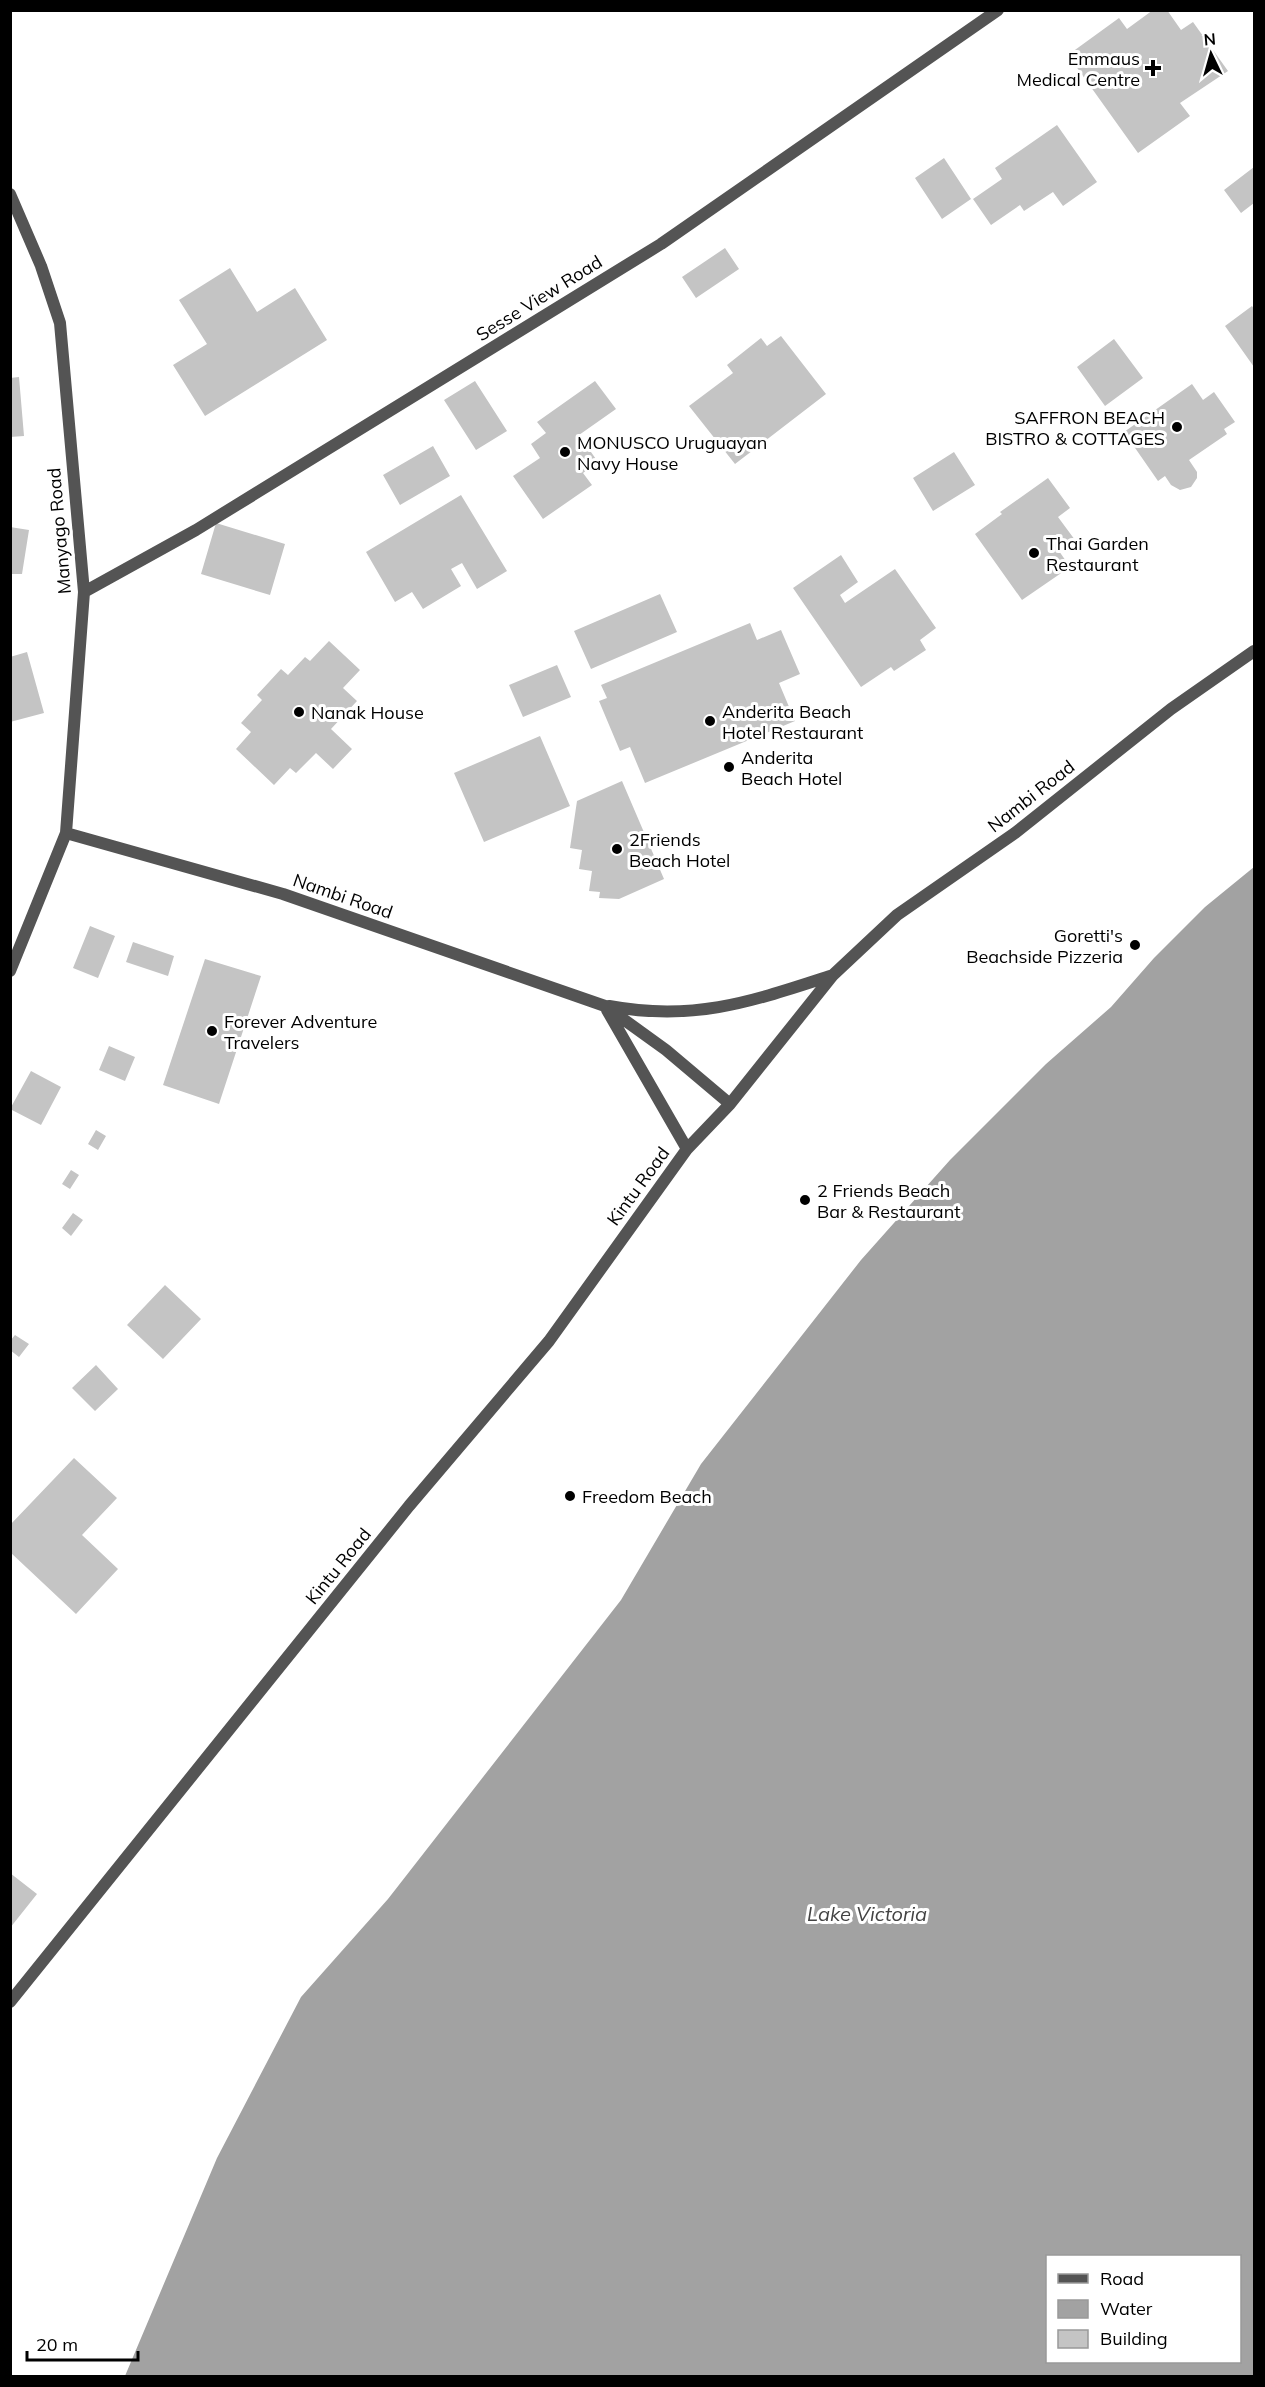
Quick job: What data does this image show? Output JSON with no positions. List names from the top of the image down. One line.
{"streets":{"street":["Sesse View Road","Manyago Road","Nambi Road","Kintu Road"]},"crossings":[["Sesse View Road","Manyago Road"],["Manyago Road","Nambi Road"],["Nambi Road","Kintu Road"]],"water":["Lake Victoria"],"places":{"health":["Emmaus Medical Centre"],"other":["SAFFRON BEACH BISTRO & COTTAGES","MONUSCO Uruguayan Navy House","Thai Garden Restaurant","Nanak House","Anderita Beach Hotel Restaurant","Anderita Beach Hotel","2Friends Beach Hotel","Goretti's Beachside Pizzeria","Forever Adventure Travelers","2 Friends Beach Bar & Restaurant","Freedom Beach"]},"legend":["Road","Water","Building"],"scale_bar":"20 m","north":"top"}
